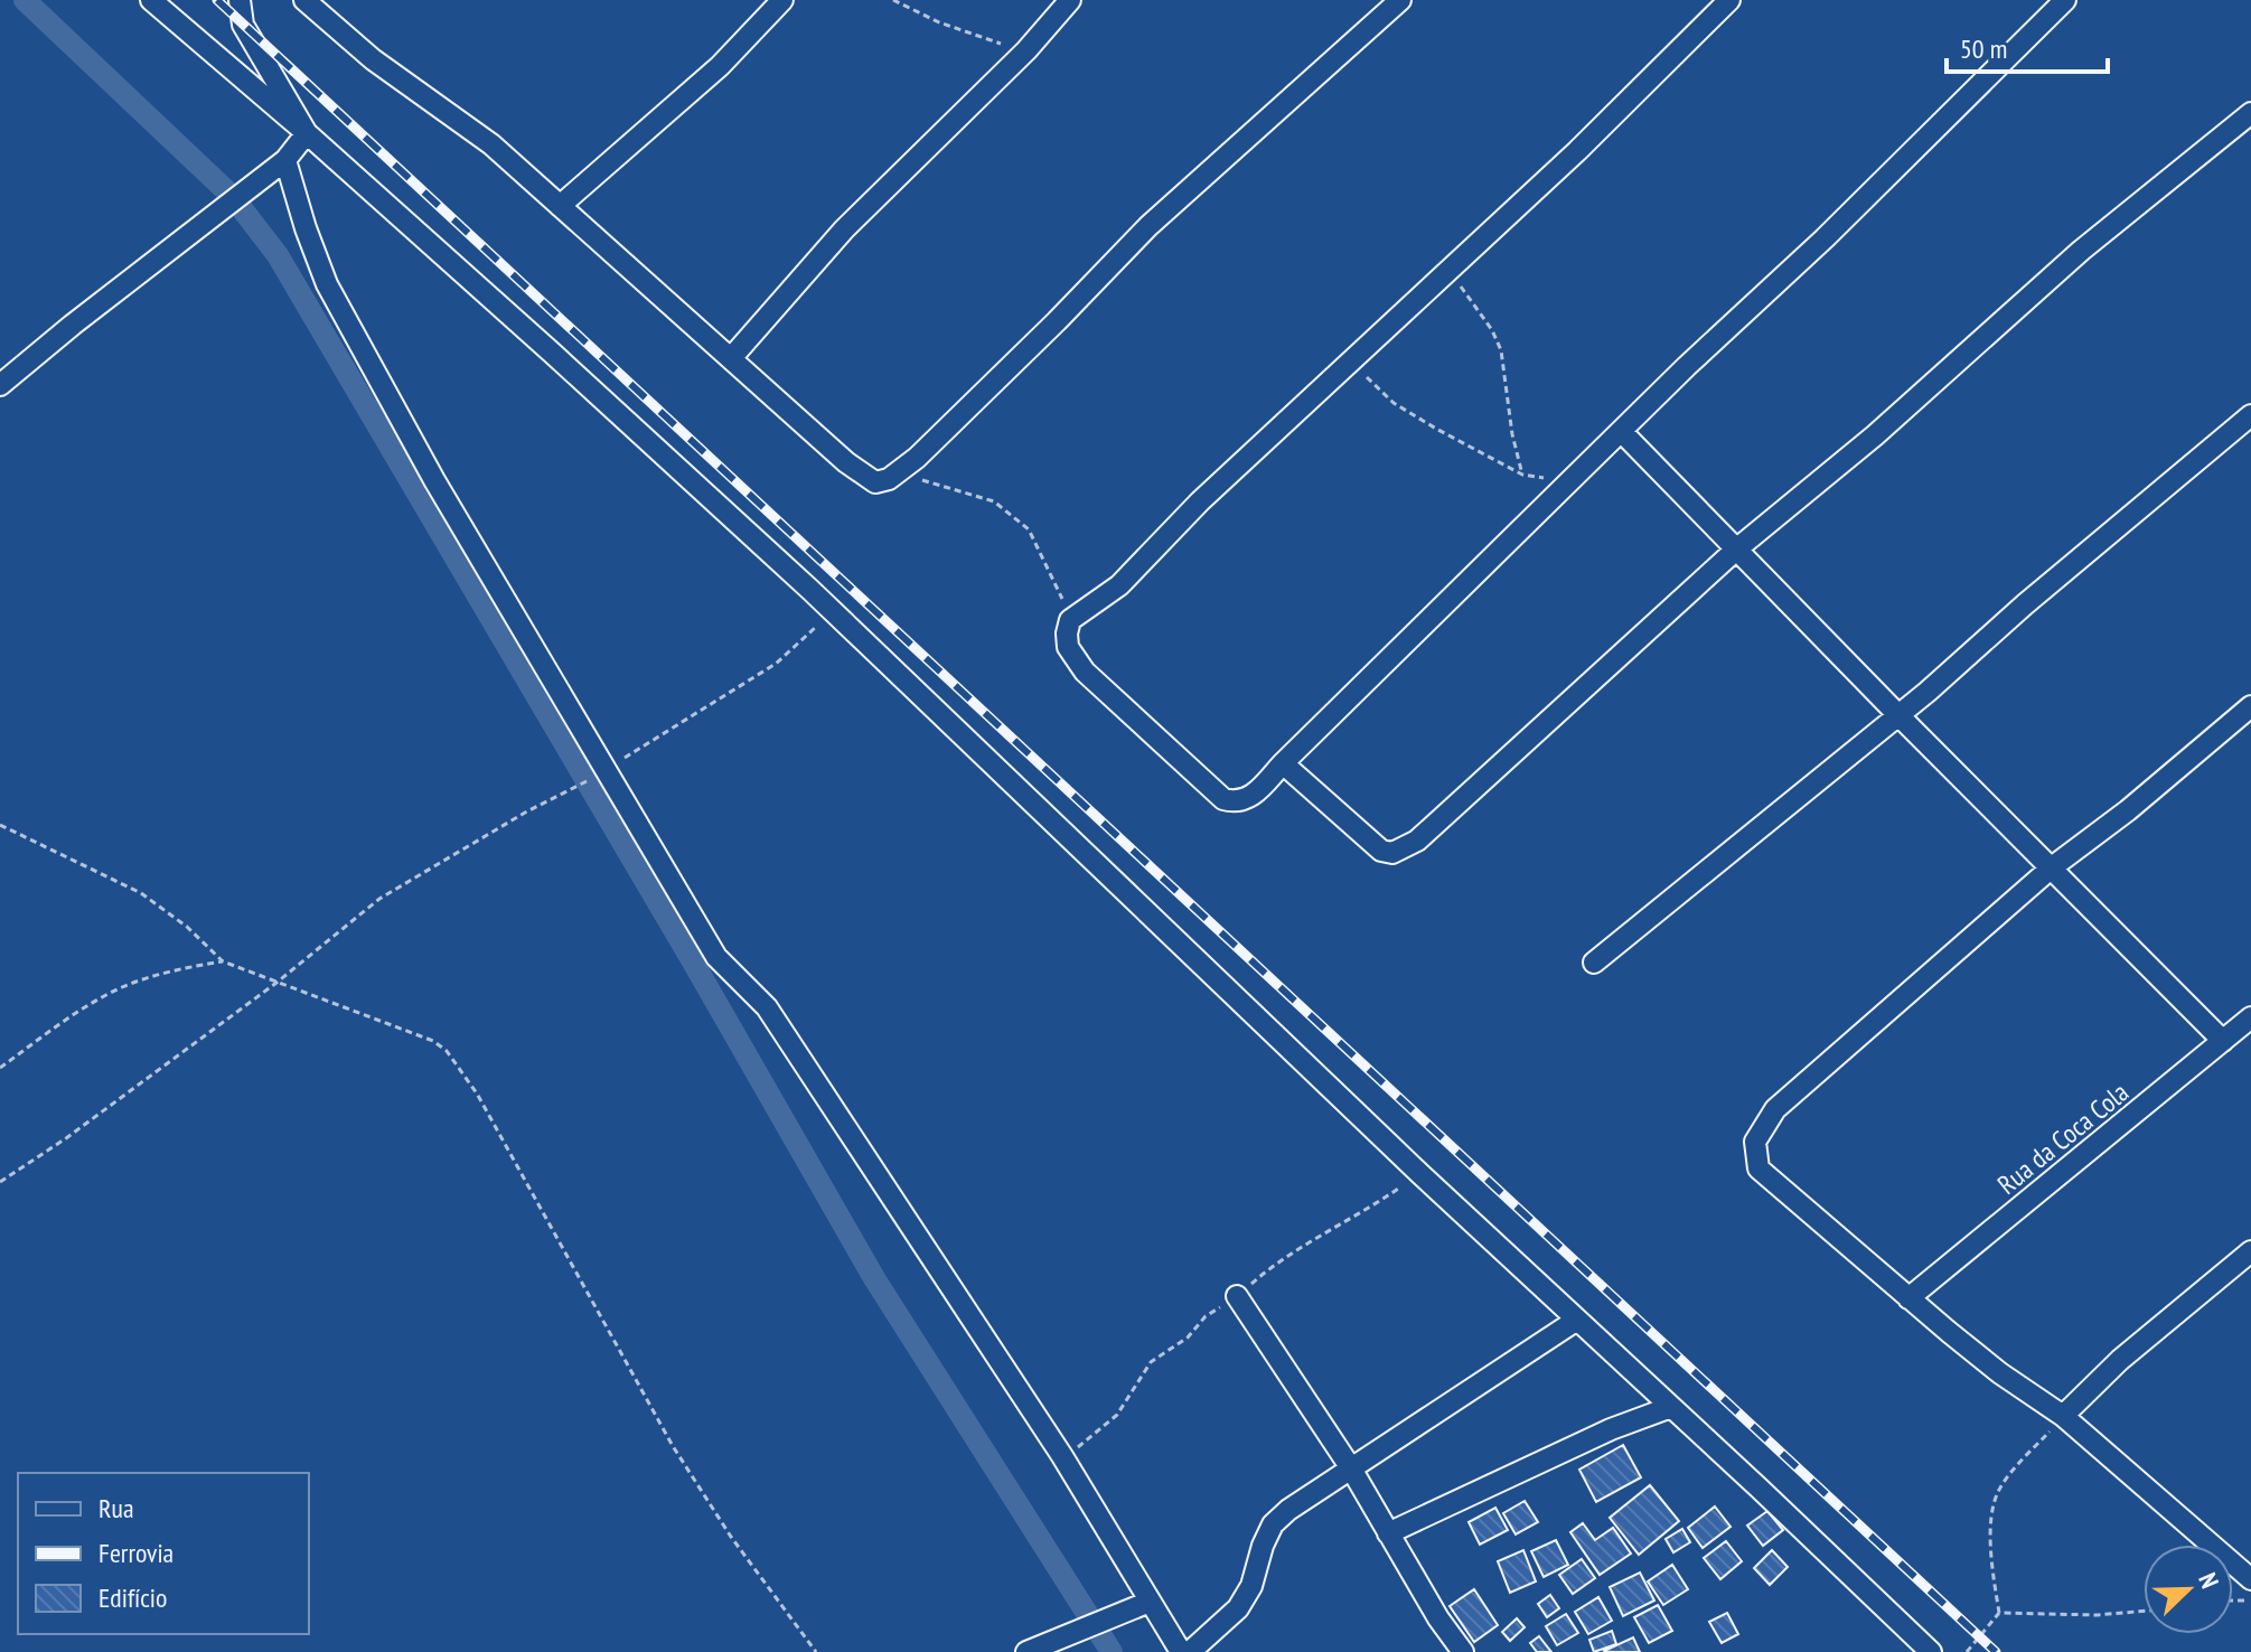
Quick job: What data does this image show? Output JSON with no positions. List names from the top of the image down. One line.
{"streets":{"street":["Rua da Coca Cola"]},"legend":["Rua","Ferrovia","Edifício"],"scale_bar":"50 m","north":"top right"}
